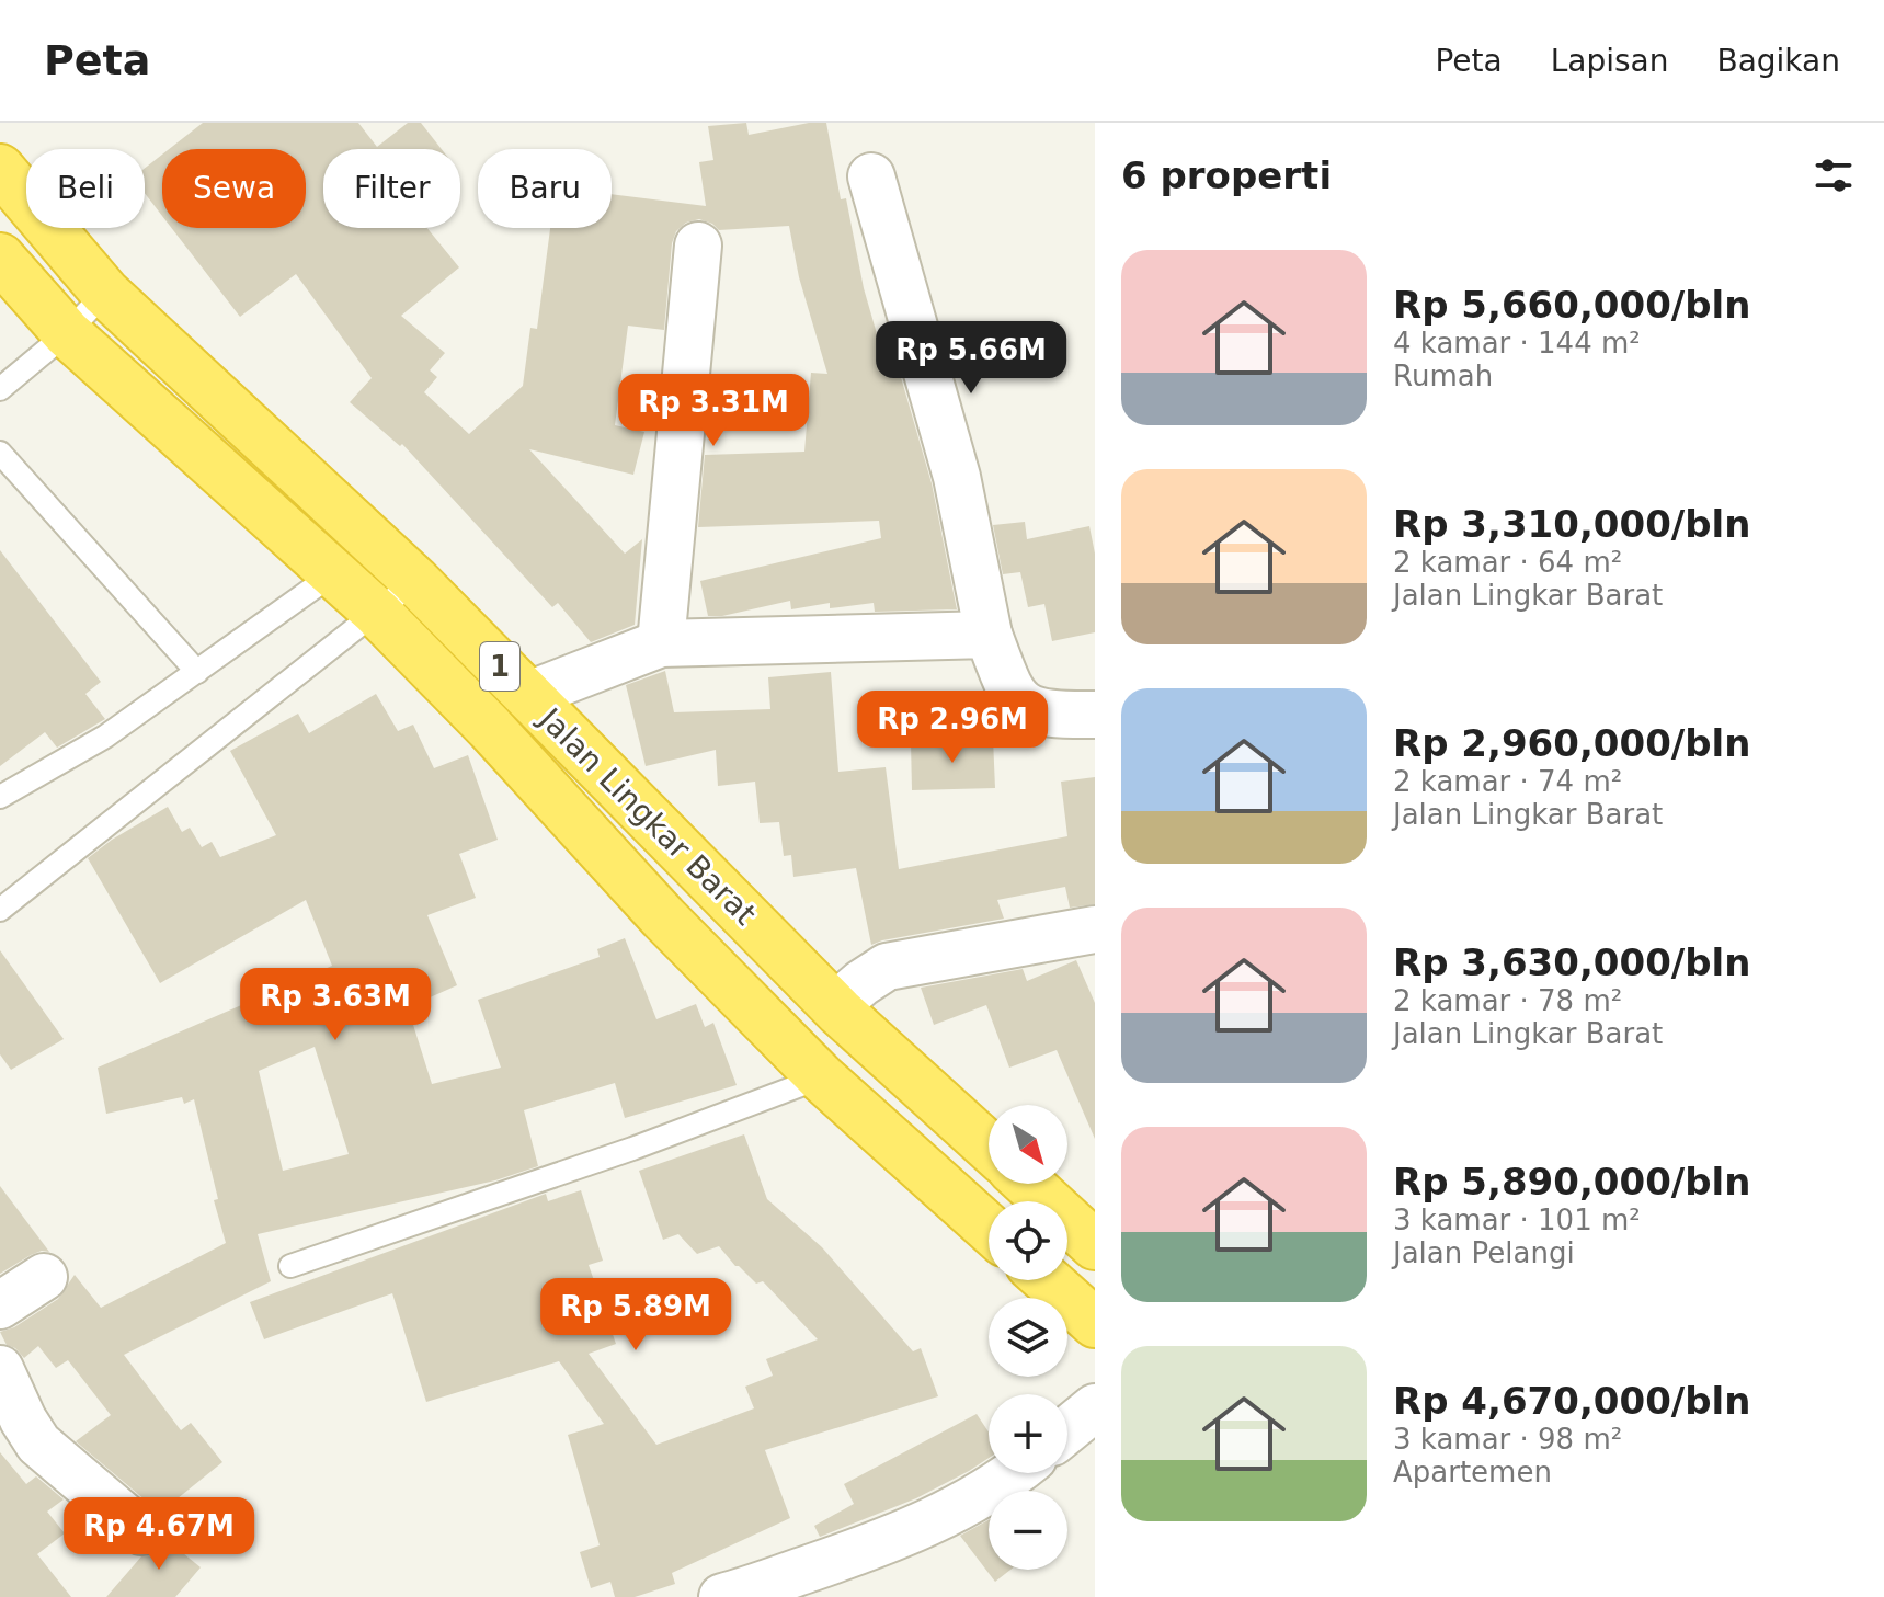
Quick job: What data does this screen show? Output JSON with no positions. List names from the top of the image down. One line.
{"streets":{"highway":["1","Jalan Lingkar Barat"]},"north":"bottom right","page":{"header":"Peta","nav":["Peta","Lapisan","Bagikan"],"heading":"6 properti","chip":["Beli","Sewa","Filter","Baru"],"list":[{"name":"Rp 5,660,000/bln","note":"4 kamar · 144 m² · Rumah"},{"name":"Rp 3,310,000/bln","note":"2 kamar · 64 m² · Jalan Lingkar Barat"},{"name":"Rp 2,960,000/bln","note":"2 kamar · 74 m² · Jalan Lingkar Barat"},{"name":"Rp 3,630,000/bln","note":"2 kamar · 78 m² · Jalan Lingkar Barat"},{"name":"Rp 5,890,000/bln","note":"3 kamar · 101 m² · Jalan Pelangi"},{"name":"Rp 4,670,000/bln","note":"3 kamar · 98 m² · Apartemen"}],"price":["Rp 5.66M","Rp 3.31M","Rp 2.96M","Rp 3.63M","Rp 5.89M","Rp 4.67M"],"map_buttons":["+","−"]}}
